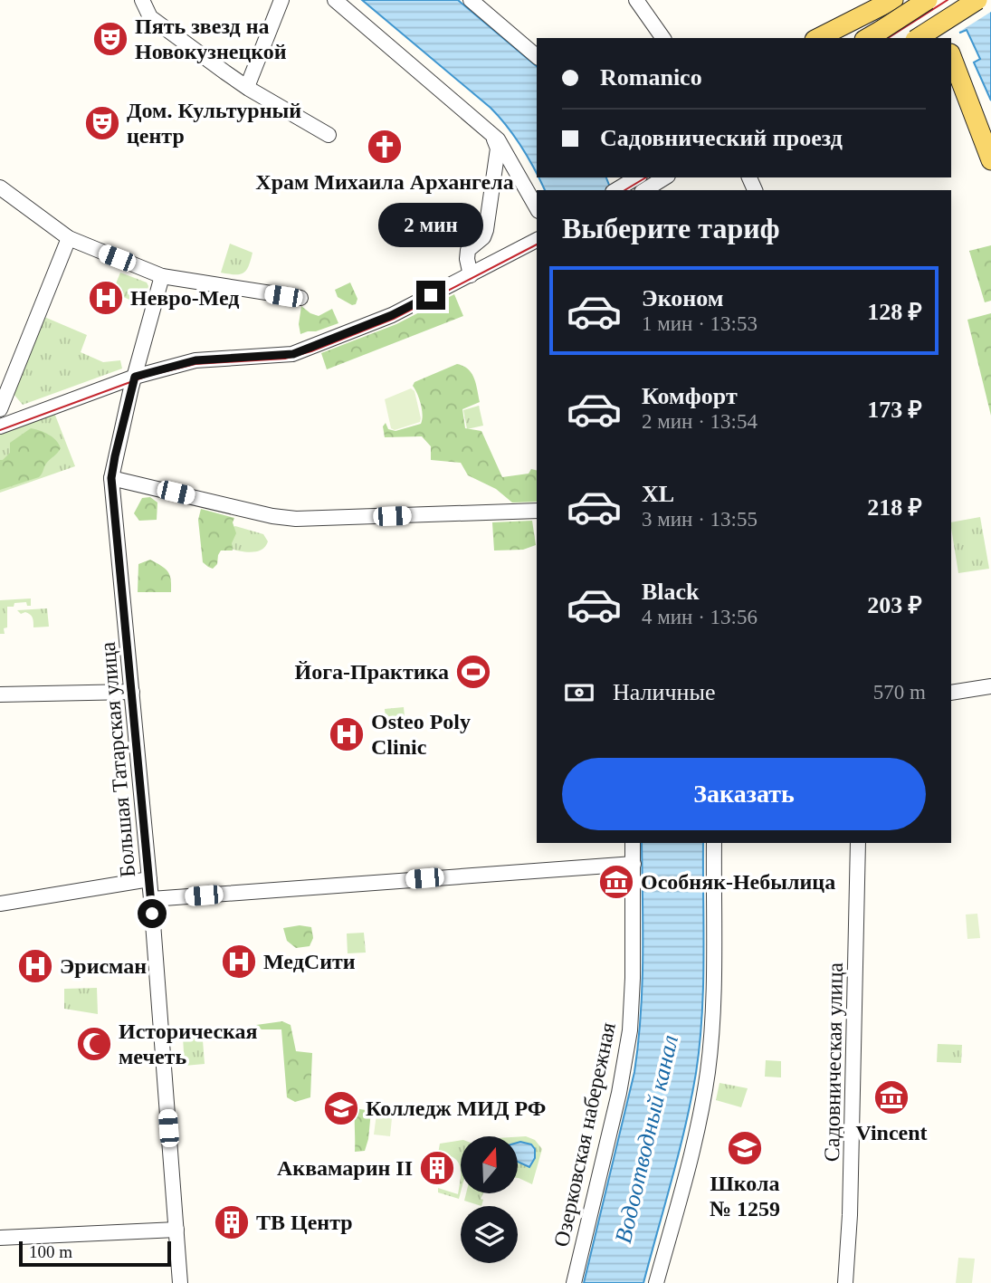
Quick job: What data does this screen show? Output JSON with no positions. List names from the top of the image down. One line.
{"streets":{"street":["Большая Татарская улица","Садовническая улица","Озерковская набережная"]},"water":["Водоотводный канал"],"places":{"theatre":["Пять звезд на Новокузнецкой","Дом. Культурный центр"],"church":["Храм Михаила Архангела"],"hospital":["Невро-Мед","Osteo Poly Clinic","МедСити","Эрисман"],"sports":["Йога-Практика"],"museum":["Особняк-Небылица","Vincent"],"mosque":["Историческая мечеть"],"school or university":["Колледж МИД РФ","Школа № 1259"],"building":["Аквамарин II","ТВ Центр"]},"scale_bar":"100 m","north":"top","page":{"banner":["Romanico","Садовнический проезд"],"heading":"Выберите тариф","bubble":"2 мин","list":[{"name":"Эконом","note":"1 мин · 13:53","value":"128 ₽"},{"name":"Комфорт","note":"2 мин · 13:54","value":"173 ₽"},{"name":"XL","note":"3 мин · 13:55","value":"218 ₽"},{"name":"Black","note":"4 мин · 13:56","value":"203 ₽"}],"pay":["Наличные","570 m"],"buttons":"Заказать","scale":"100 m"}}
